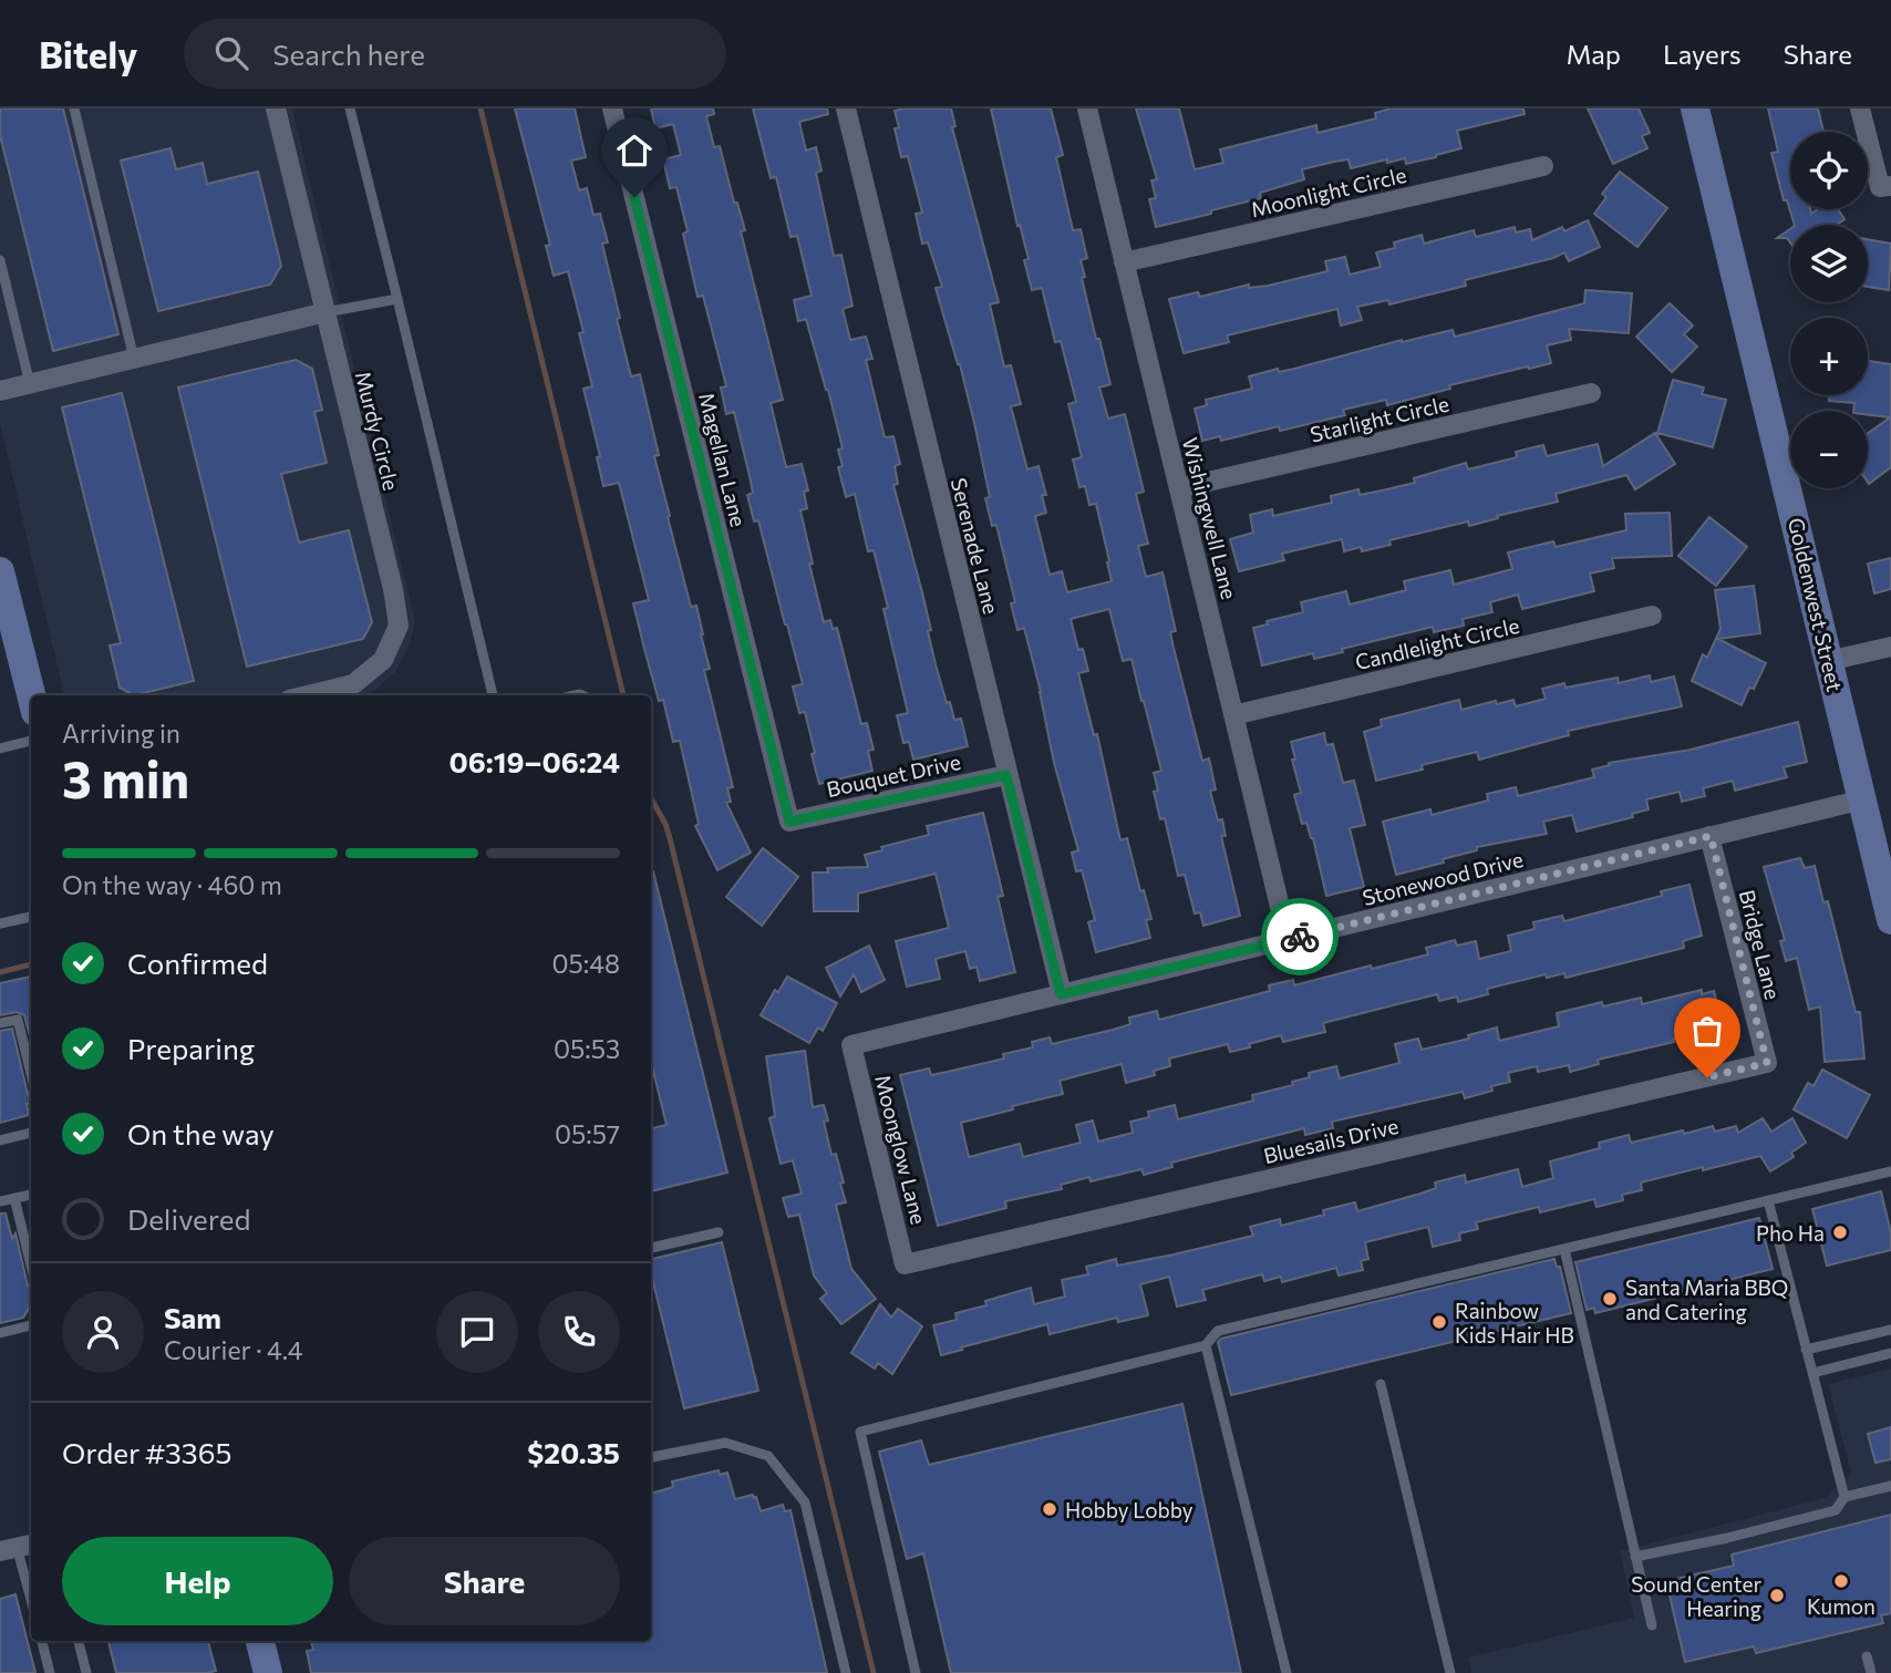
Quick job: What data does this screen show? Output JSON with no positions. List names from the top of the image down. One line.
{"streets":{"main road":["Goldenwest Street"],"street":["Moonlight Circle","Starlight Circle","Murdy Circle","Magellan Lane","Wishingwell Lane","Serenade Lane","Candlelight Circle","Bouquet Drive","Stonewood Drive","Bridge Lane","Bluesails Drive","Moonglow Lane"]},"crossings":[["Moonlight Circle","Wishingwell Lane"],["Starlight Circle","Wishingwell Lane"],["Magellan Lane","Bouquet Drive"],["Wishingwell Lane","Candlelight Circle"],["Wishingwell Lane","Stonewood Drive"],["Serenade Lane","Bouquet Drive"],["Serenade Lane","Stonewood Drive"],["Goldenwest Street","Stonewood Drive"],["Stonewood Drive","Bridge Lane"],["Stonewood Drive","Moonglow Lane"],["Bridge Lane","Bluesails Drive"],["Bluesails Drive","Moonglow Lane"]],"places":["Pho Ha","Santa Maria BBQ and Catering","Rainbow Kids Hair HB","Hobby Lobby","Kumon","Sound Center Hearing"],"page":{"header":"Bitely","search":"Search here","nav":["Map","Layers","Share"],"map_buttons":["+","−"],"heading":["3 min","Arriving in","06:19–06:24"],"panel":["Sam","Courier · 4.4","Order #3365","$20.35"],"bar":"On the way · 460 m","list":[["Confirmed","05:48"],["Preparing","05:53"],["On the way","05:57"],"Delivered"],"buttons":["Help","Share"]}}
